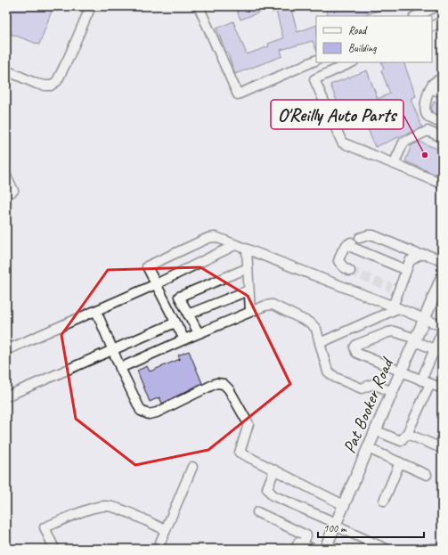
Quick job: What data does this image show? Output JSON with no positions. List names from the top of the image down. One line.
{"streets":{"main road":["Pat Booker Road"]},"places":["O'Reilly Auto Parts"],"legend":["Road","Building"],"scale_bar":"100 m"}
